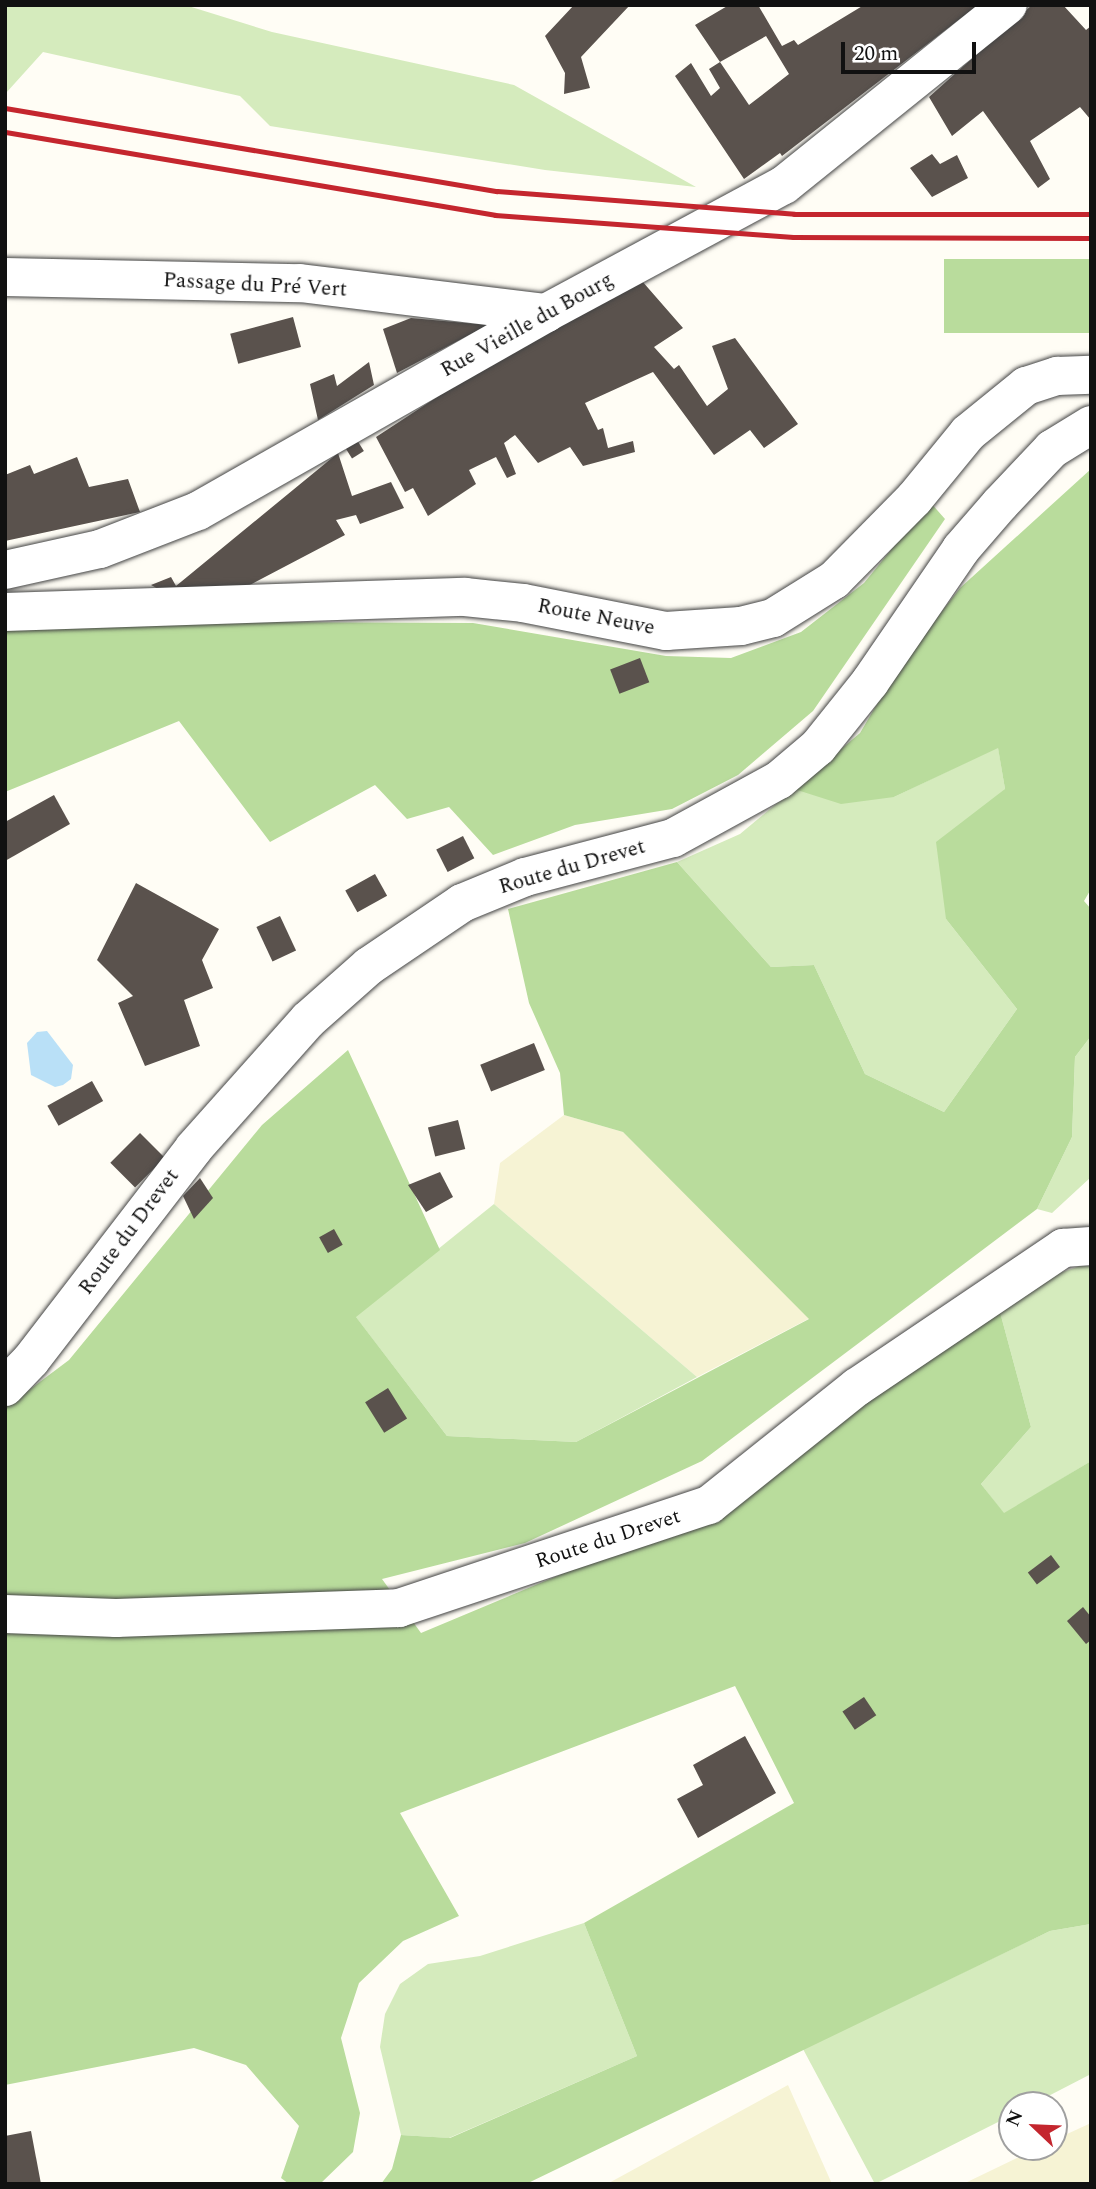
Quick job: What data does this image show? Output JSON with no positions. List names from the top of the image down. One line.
{"streets":{"street":["Passage du Pré Vert","Rue Vieille du Bourg","Route Neuve","Route du Drevet"]},"crossings":[["Passage du Pré Vert","Rue Vieille du Bourg"]],"scale_bar":"20 m","north":"top left"}
